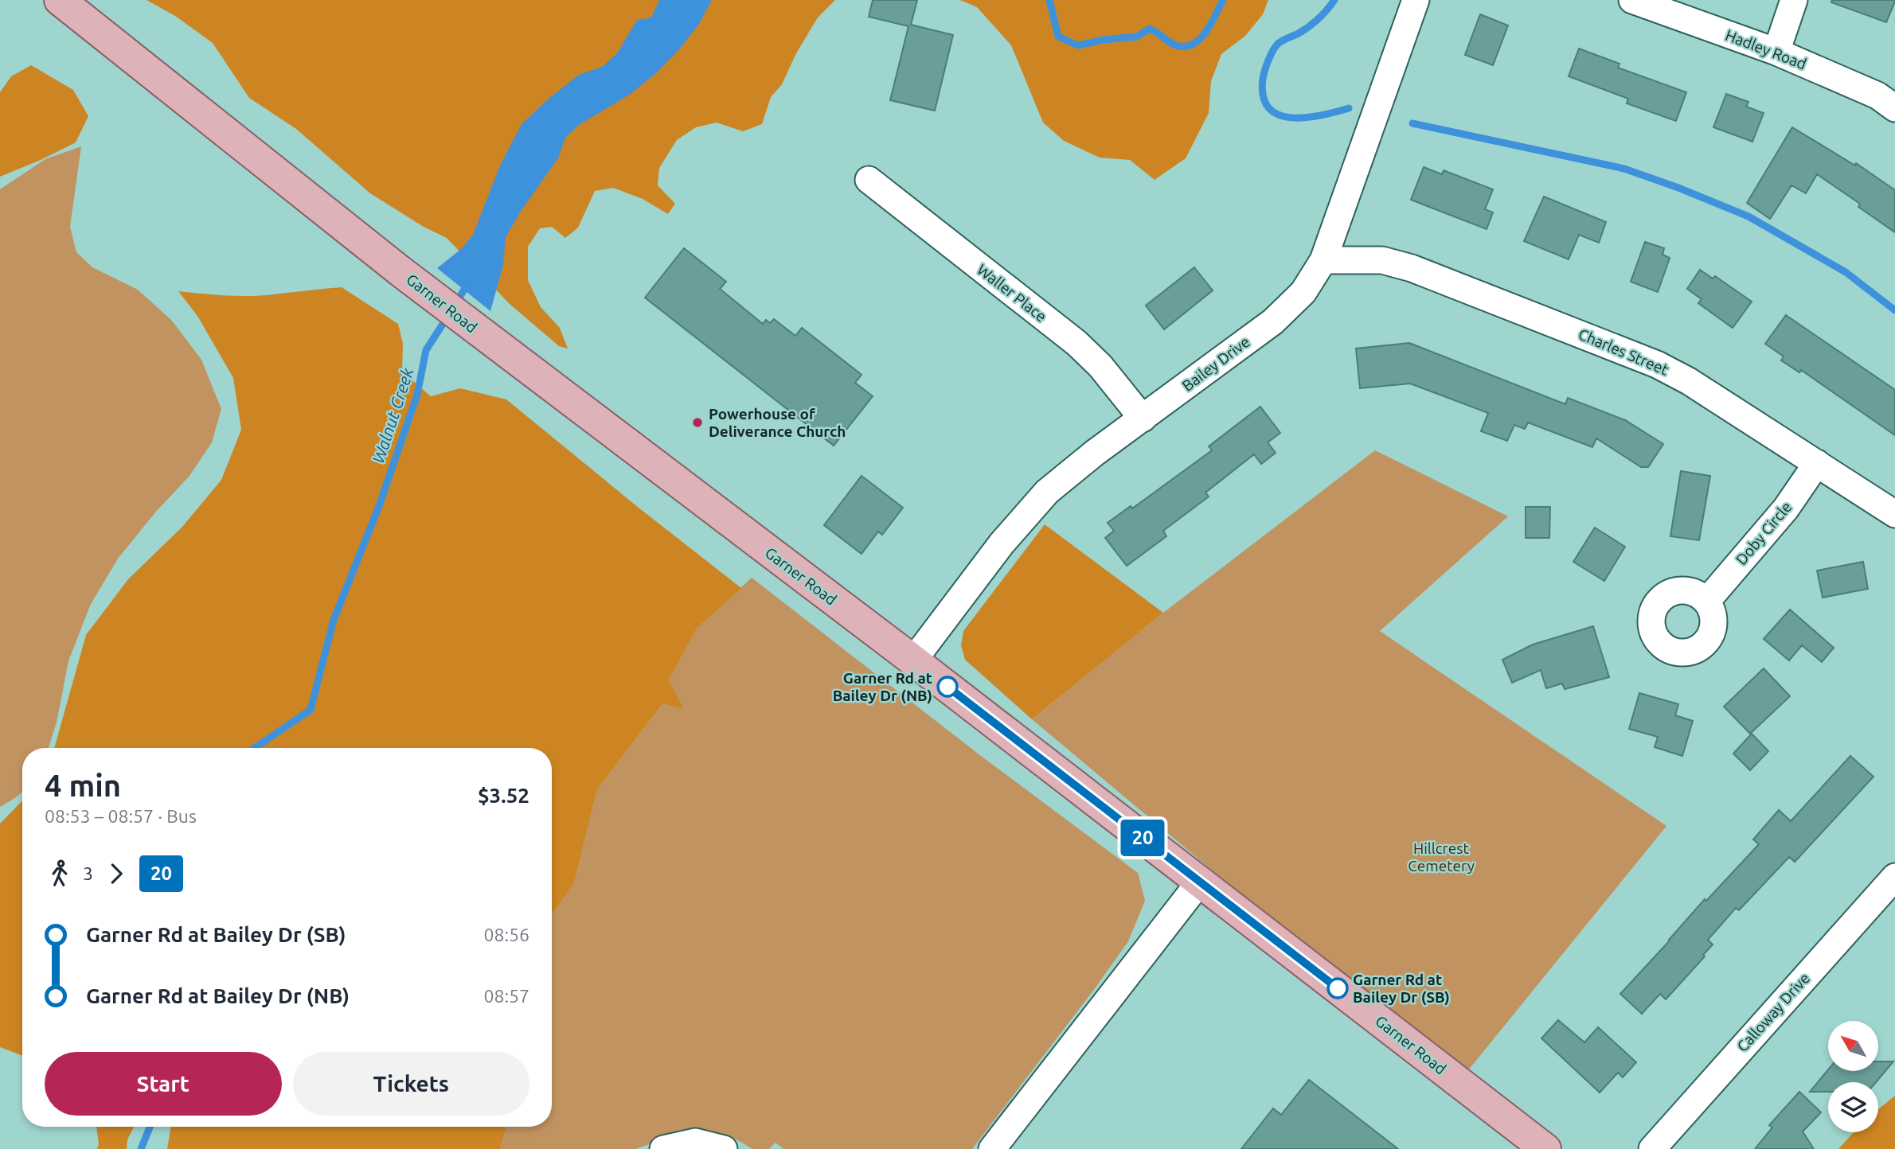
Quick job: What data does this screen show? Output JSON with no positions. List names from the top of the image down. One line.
{"streets":{"main road":["Garner Road"],"street":["Hadley Road","Waller Place","Charles Street","Bailey Drive","Doby Circle","Calloway Drive"]},"crossings":[["Waller Place","Bailey Drive"],["Garner Road","Bailey Drive"],["Charles Street","Bailey Drive"],["Charles Street","Doby Circle"]],"water":["Walnut Creek"],"parks":["Hillcrest Cemetery"],"places":["Powerhouse of Deliverance Church","Garner Rd at Bailey Dr (NB)","Garner Rd at Bailey Dr (SB)"],"lines":["bus line 20"],"north":"top left","page":{"on_map":"20","heading":["4 min","08:53 – 08:57 · Bus","$3.52"],"legs":["3","20"],"list":[{"name":"Garner Rd at Bailey Dr (SB)","value":"08:56"},{"name":"Garner Rd at Bailey Dr (NB)","value":"08:57"}],"buttons":["Start","Tickets"]}}
